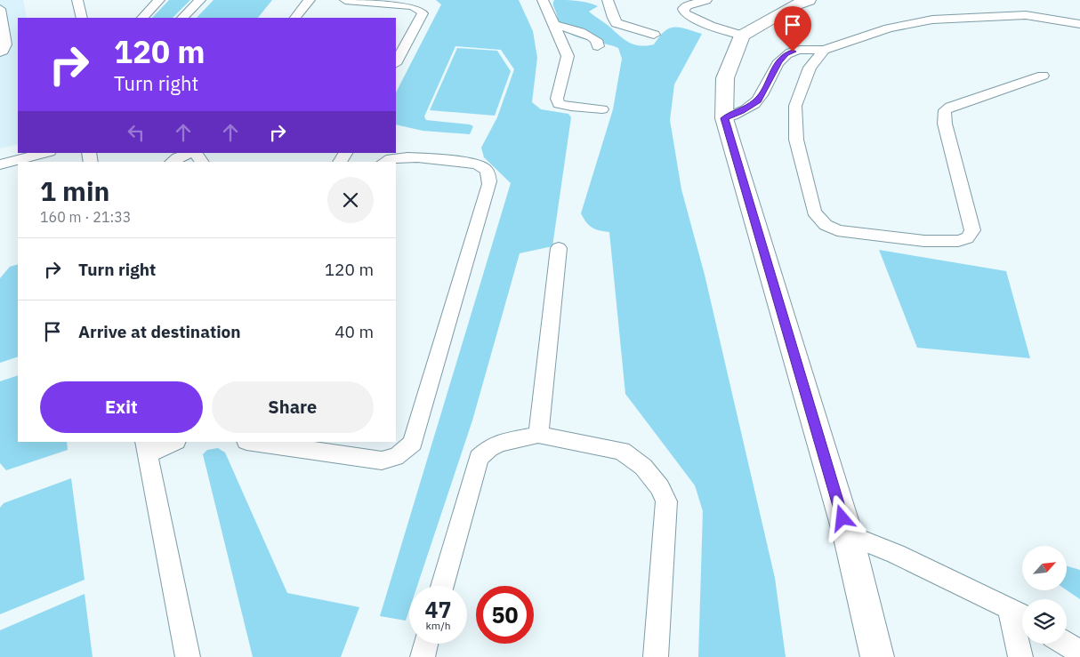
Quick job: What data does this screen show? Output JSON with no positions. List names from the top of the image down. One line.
{"north":"top right","page":{"turn":["120 m","Turn right"],"heading":["1 min","160 m · 21:33"],"list":[{"name":"Turn right","value":"120 m"},{"name":"Arrive at destination","value":"40 m"}],"buttons":["Exit","Share"],"speed":"47 km/h","limit":"50"}}
